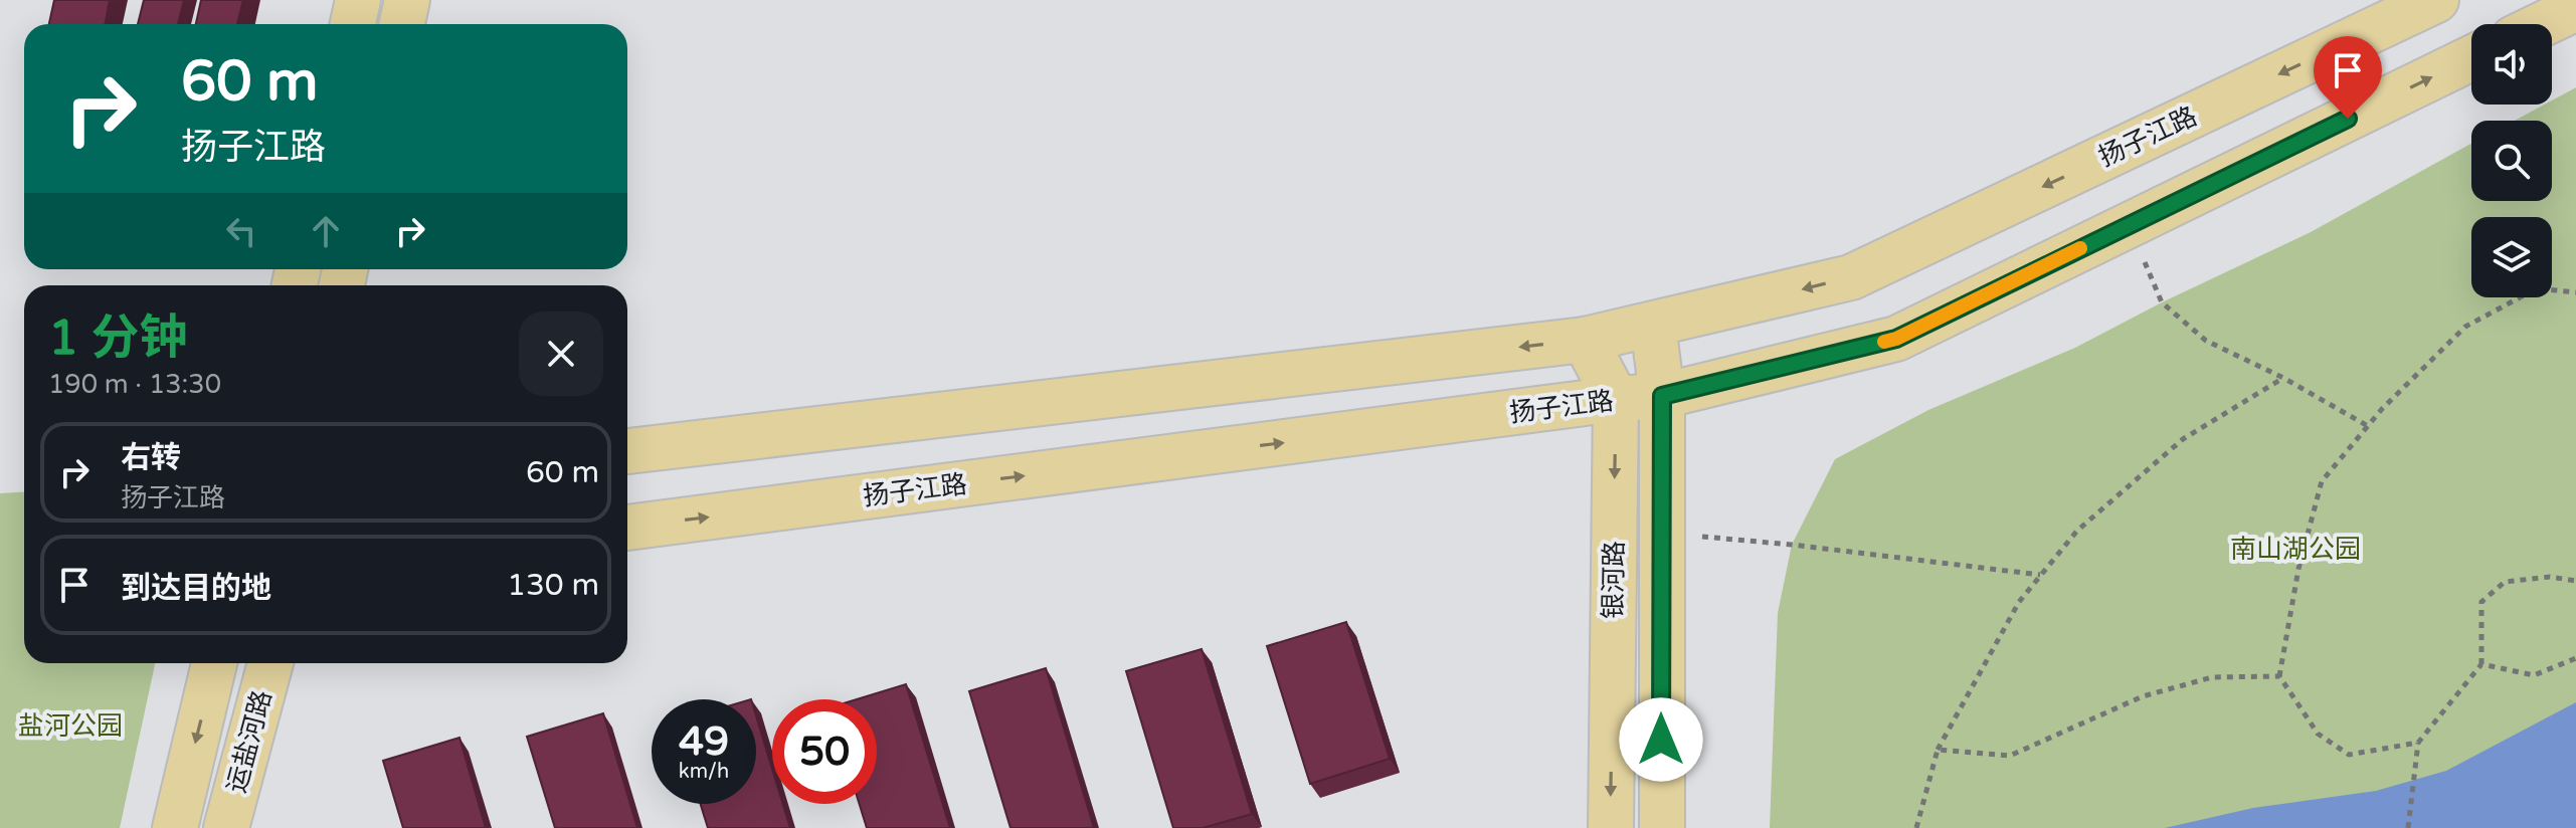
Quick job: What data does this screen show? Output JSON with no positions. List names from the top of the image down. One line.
{"streets":{"main road":["扬子江路","银河路","运盐河路"]},"crossings":[["扬子江路","银河路"]],"parks":["南山湖公园","盐河公园"],"page":{"turn":["60 m","扬子江路"],"heading":["1 分钟","190 m · 13:30"],"list":[{"name":"右转","note":"扬子江路","value":"60 m"},{"name":"到达目的地","value":"130 m"}],"speed":"49 km/h","limit":"50"}}
